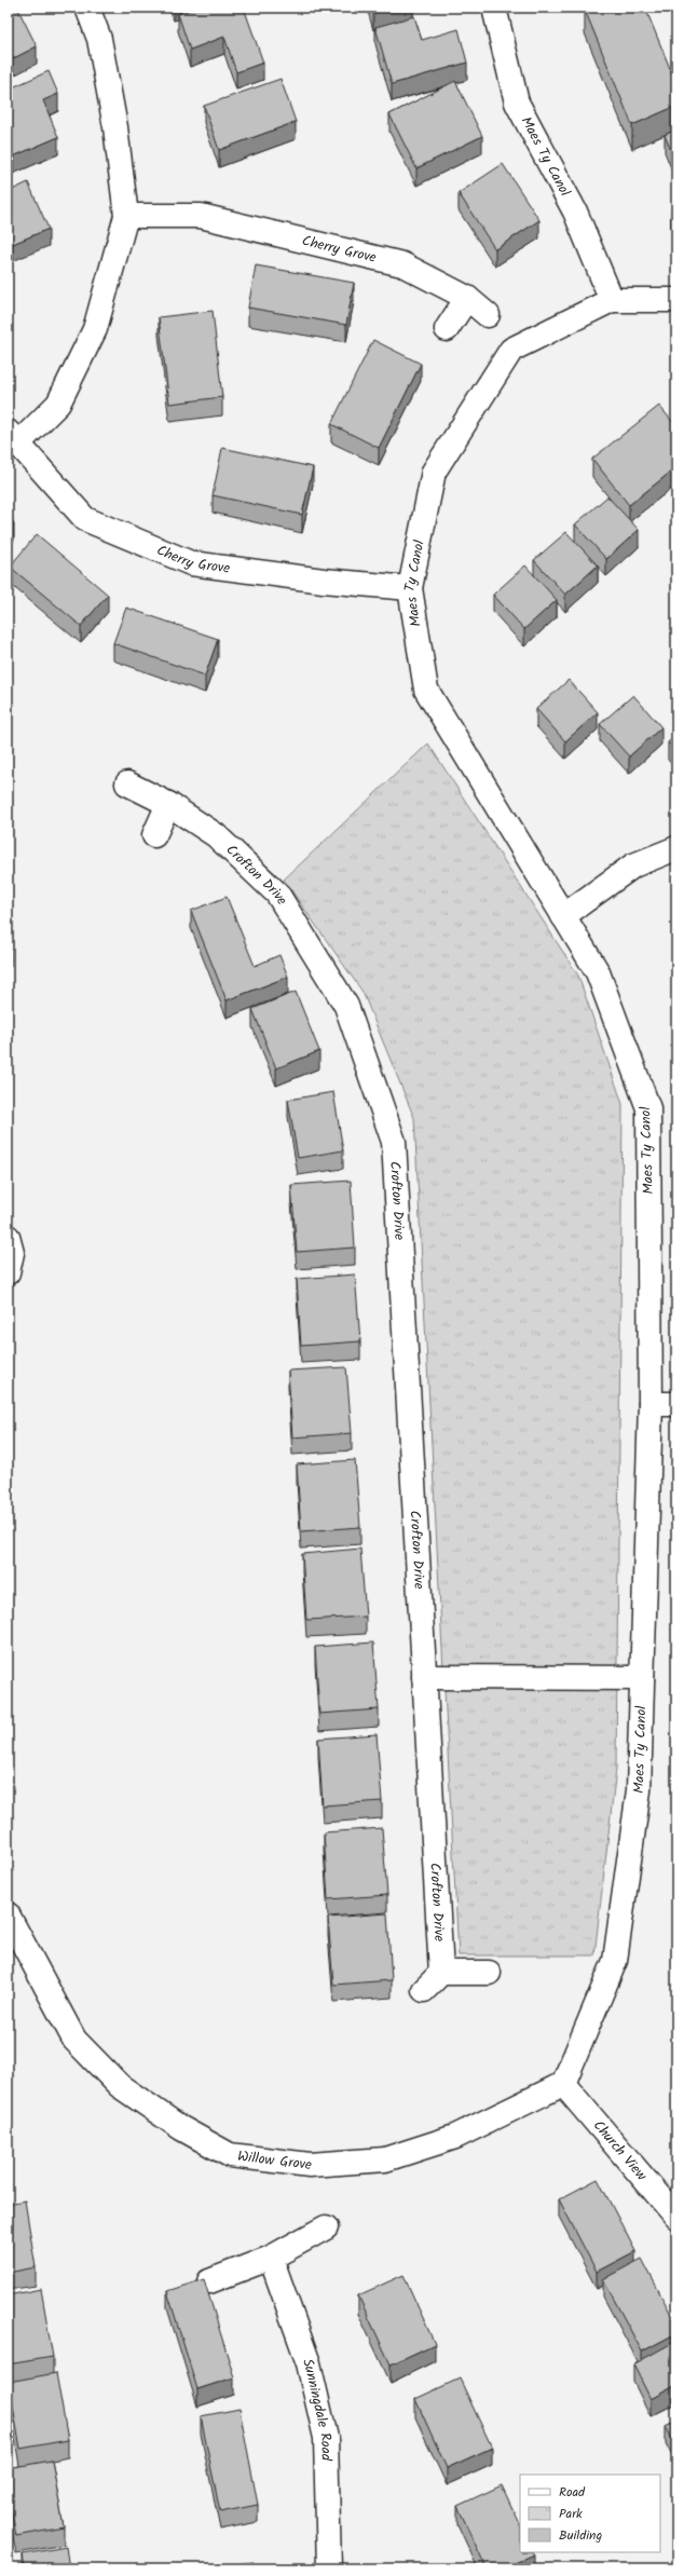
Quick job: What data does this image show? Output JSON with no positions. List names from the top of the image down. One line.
{"streets":{"street":["Maes Ty Canol","Cherry Grove","Crofton Drive","Church View","Willow Grove","Sunningdale Road"]},"crossings":[["Maes Ty Canol","Cherry Grove"],["Maes Ty Canol","Church View"],["Maes Ty Canol","Willow Grove"],["Church View","Willow Grove"]],"legend":["Road","Park","Building"]}
